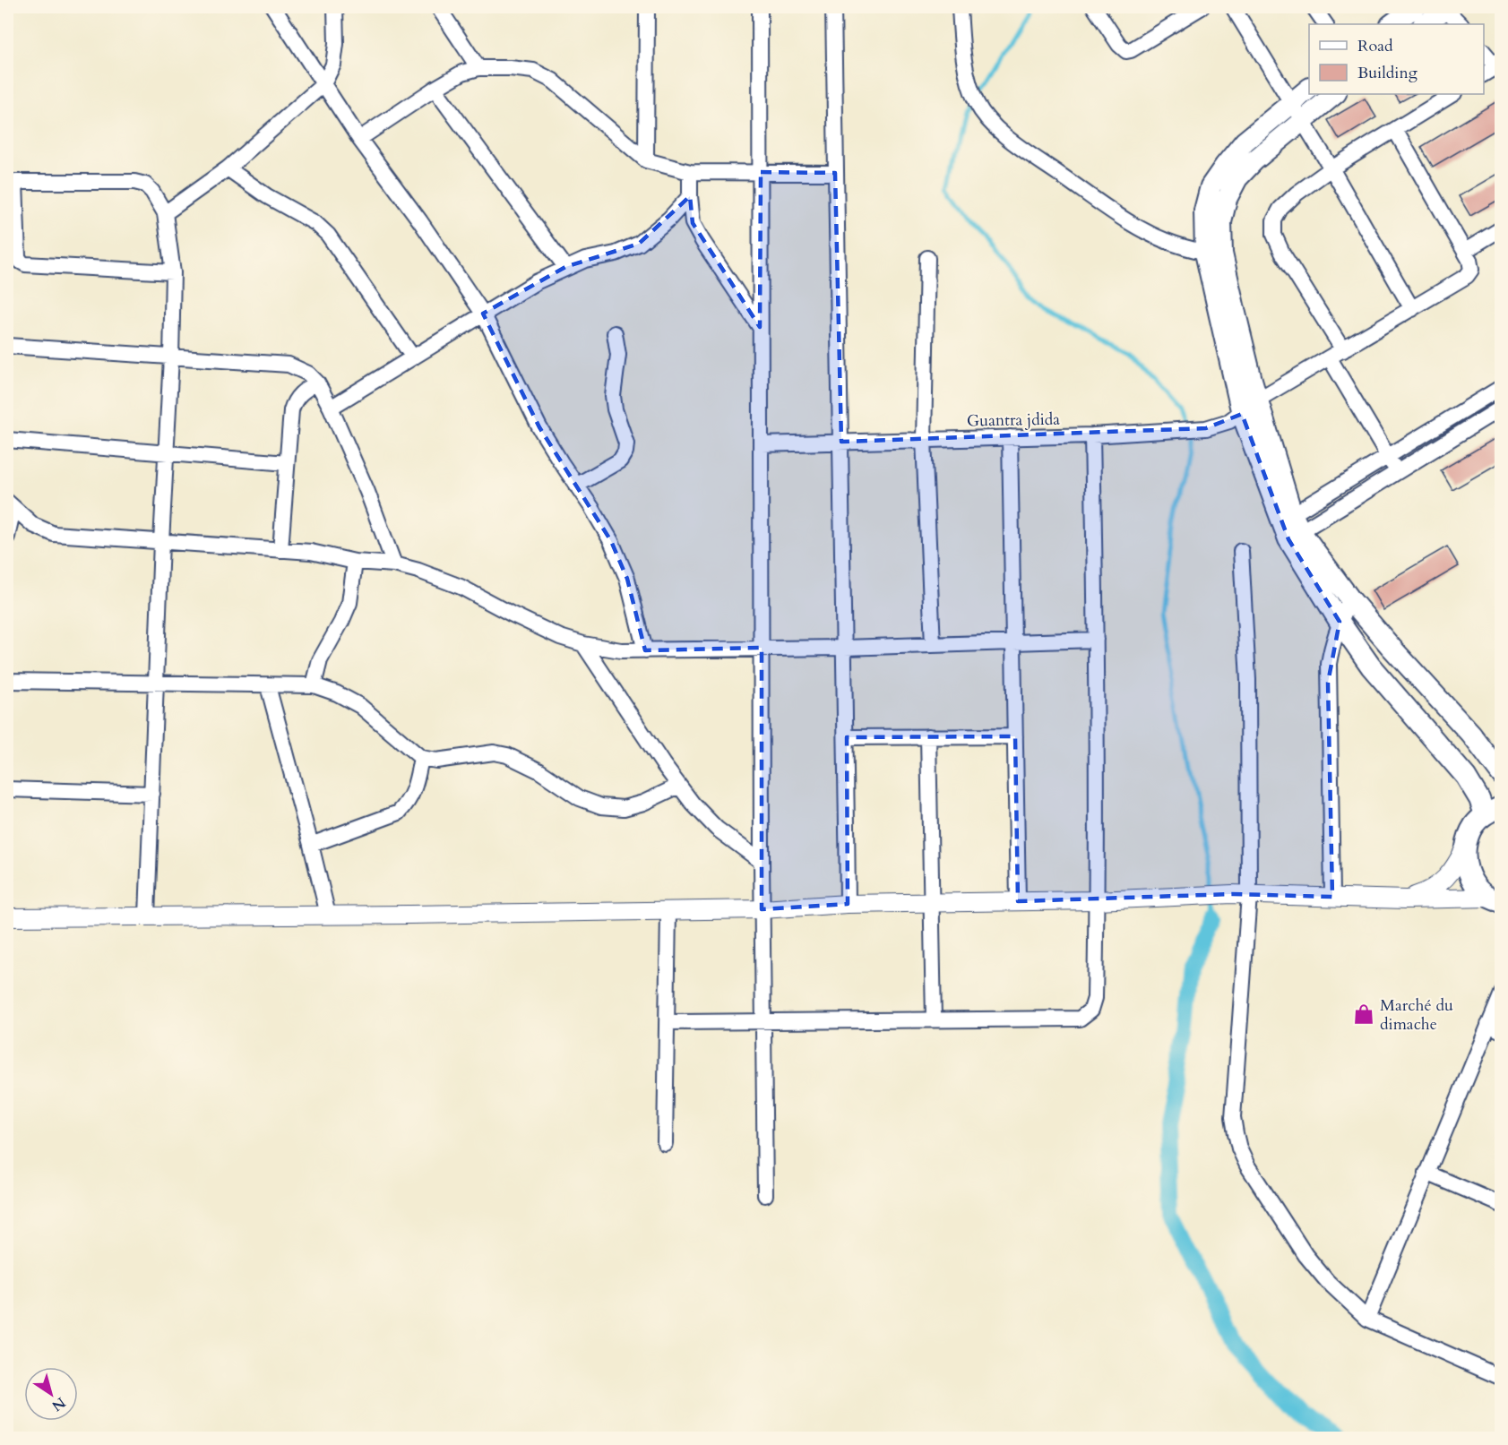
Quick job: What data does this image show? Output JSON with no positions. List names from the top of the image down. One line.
{"streets":{"street":["Guantra jdida"]},"places":{"shop":["Marché du dimache"]},"legend":["Road","Building"],"north":"bottom right"}
